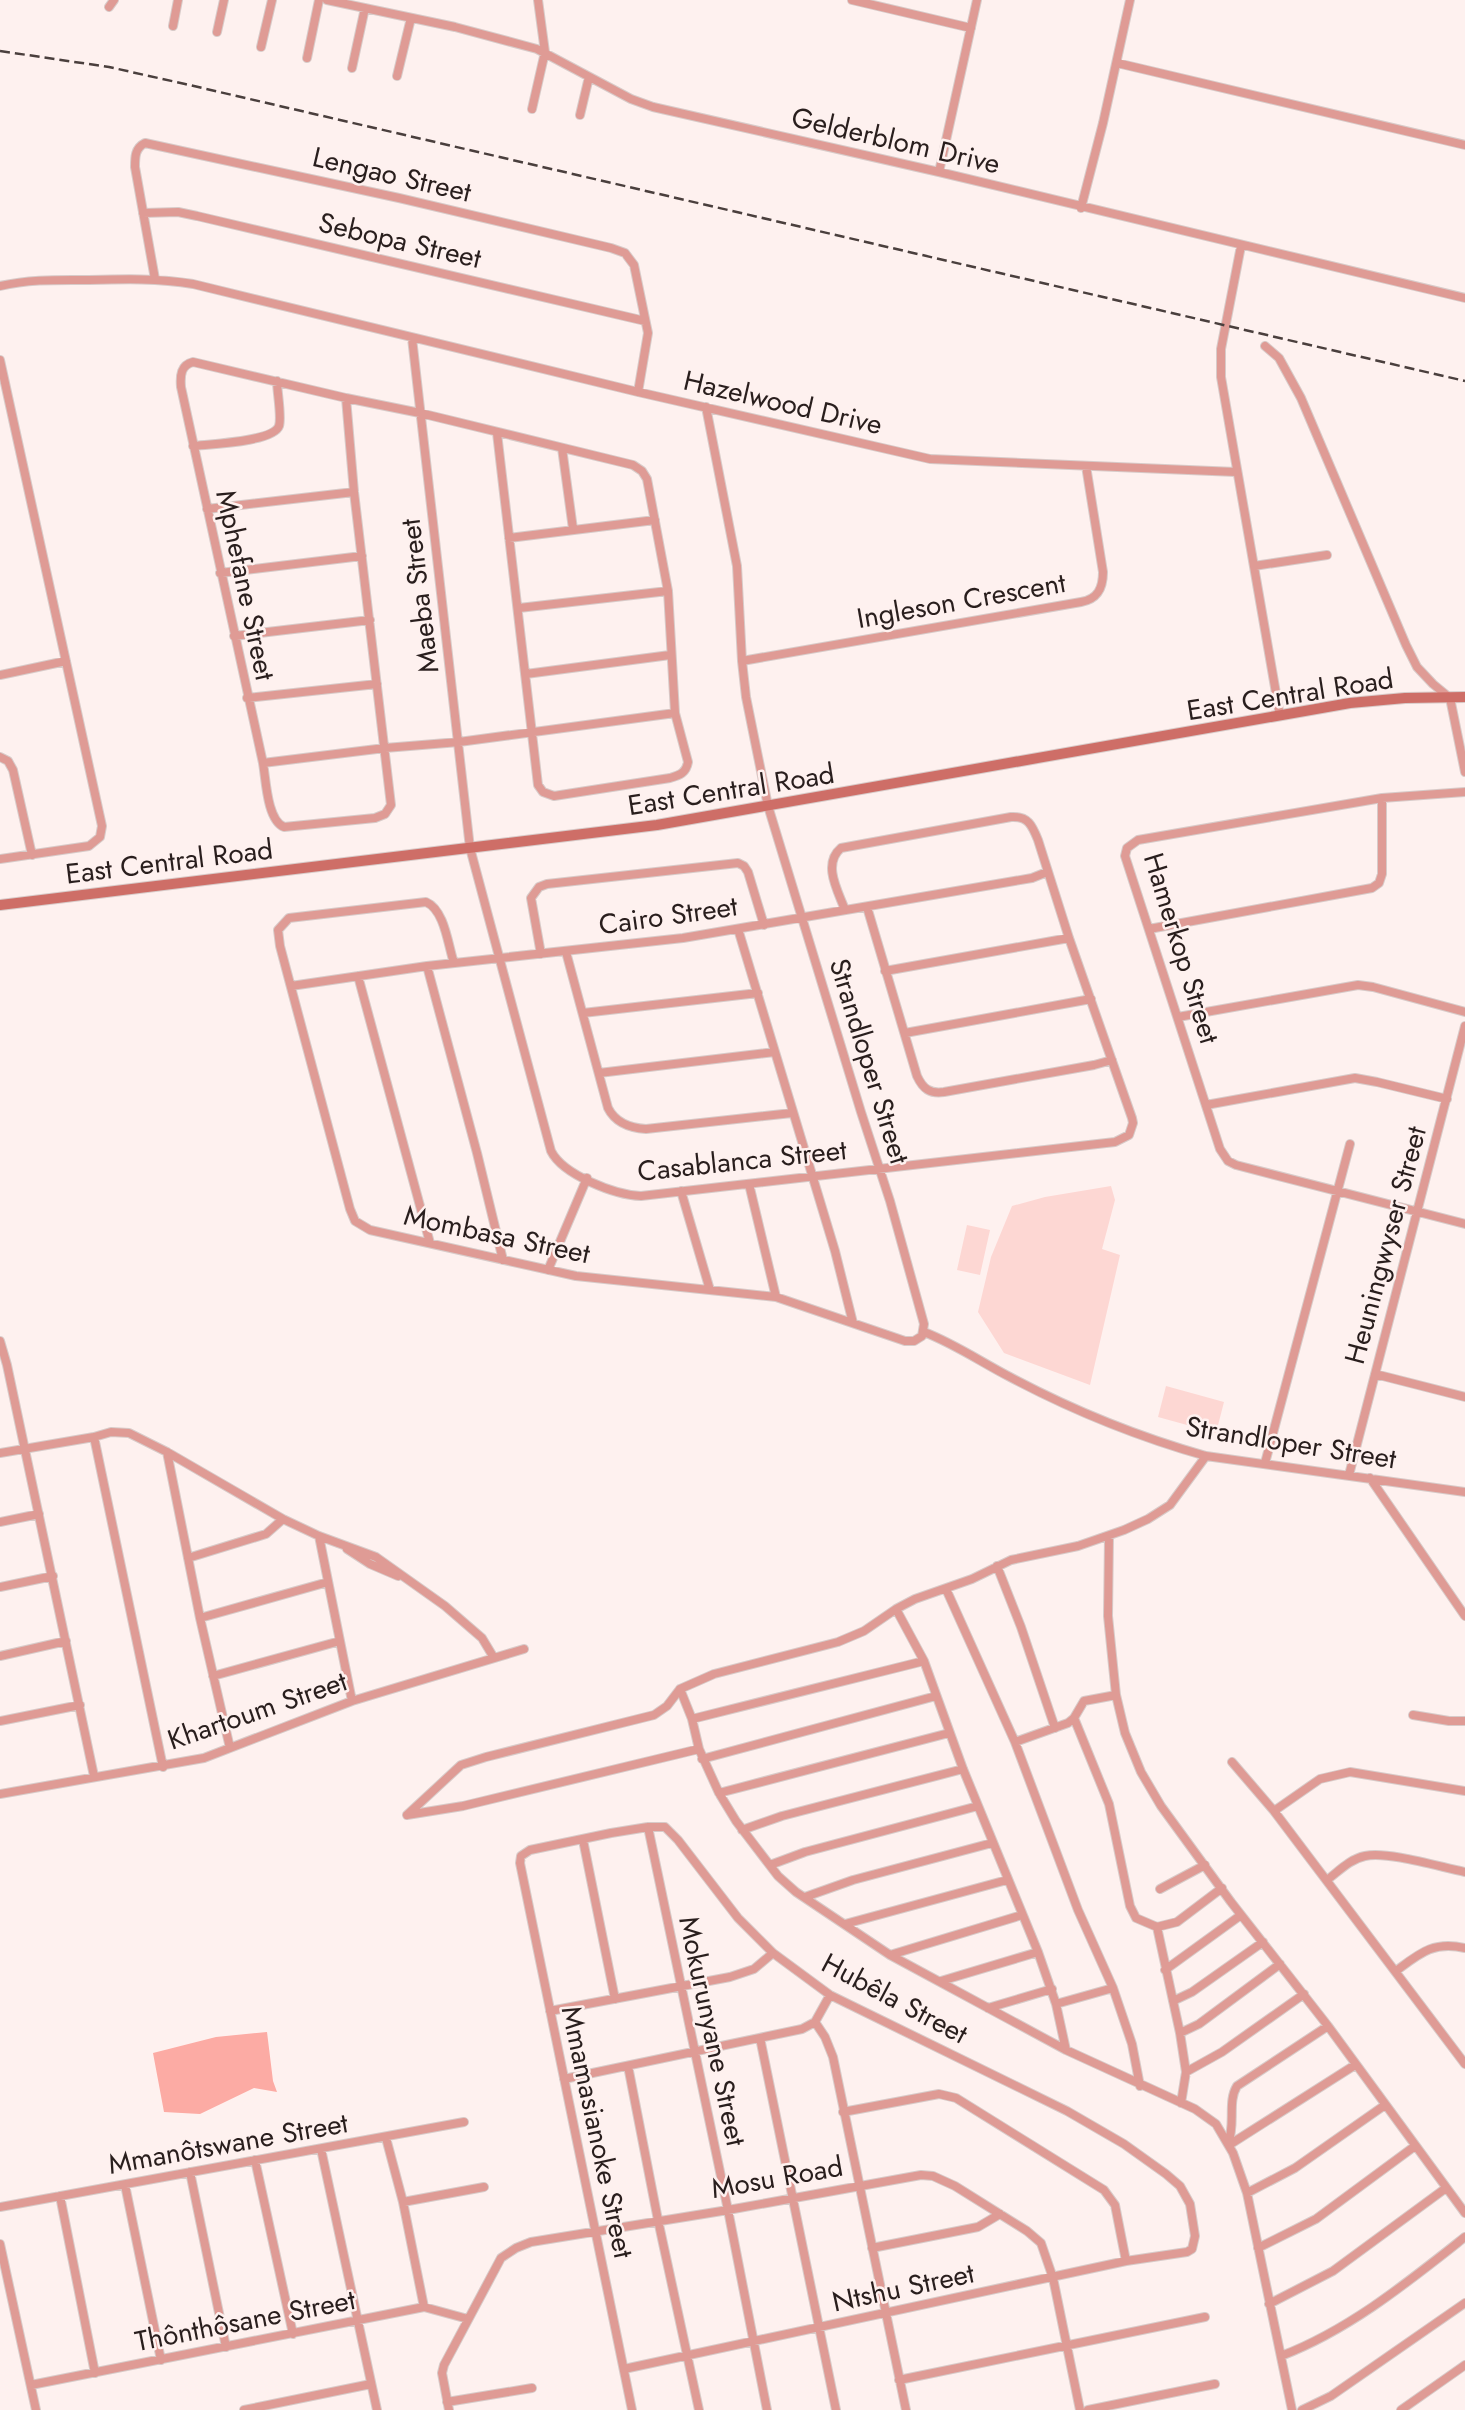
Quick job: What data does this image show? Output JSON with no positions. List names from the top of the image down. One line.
{"streets":{"street":["Gelderblom Drive","Lengao Street","Sebopa Street","Hazelwood Drive","Mphefane Street","Maeba Street","Ingleson Crescent","East Central Road","Cairo Street","Hamerkop Street","Strandloper Street","Casablanca Street","Mombasa Street","Heuningwyser Street","Khartoum Street","Hubêla Street","Mokurunyane Street","Mmamasianoke Street","Mmanôtswane Street","Mosu Road","Ntshu Street","Thônthôsane Street"]},"crossings":[["Lengao Street","Sebopa Street"],["Lengao Street","Hazelwood Drive"],["Hazelwood Drive","Maeba Street"],["Hazelwood Drive","Ingleson Crescent"],["Maeba Street","East Central Road"],["Maeba Street","Casablanca Street"],["East Central Road","Strandloper Street"],["East Central Road","Casablanca Street"],["Cairo Street","Strandloper Street"],["Cairo Street","Casablanca Street"],["Cairo Street","Mombasa Street"],["Hamerkop Street","Heuningwyser Street"],["Strandloper Street","Casablanca Street"],["Strandloper Street","Mombasa Street"],["Strandloper Street","Heuningwyser Street"],["Hubêla Street","Mokurunyane Street"],["Hubêla Street","Ntshu Street"],["Mokurunyane Street","Mosu Road"],["Mokurunyane Street","Ntshu Street"],["Mmamasianoke Street","Mosu Road"],["Mmamasianoke Street","Ntshu Street"],["Mosu Road","Ntshu Street"],["Mosu Road","Thônthôsane Street"]]}
